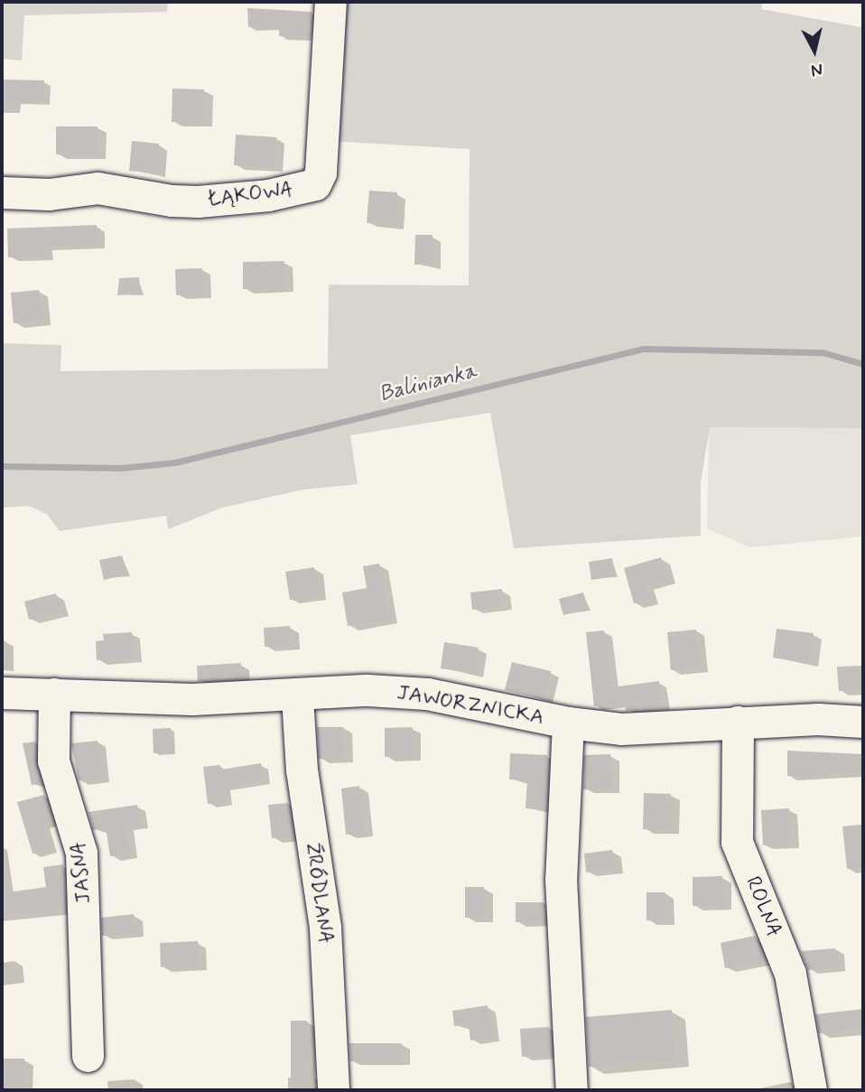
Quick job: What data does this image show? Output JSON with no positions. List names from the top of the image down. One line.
{"streets":{"street":["ŁĄKOWA","JAWORZNICKA","JASNA","ŹRÓDLANA","ROLNA"]},"crossings":[["JAWORZNICKA","JASNA"],["JAWORZNICKA","ŹRÓDLANA"],["JAWORZNICKA","ROLNA"]],"water":["Balinianka"],"north":"bottom"}
